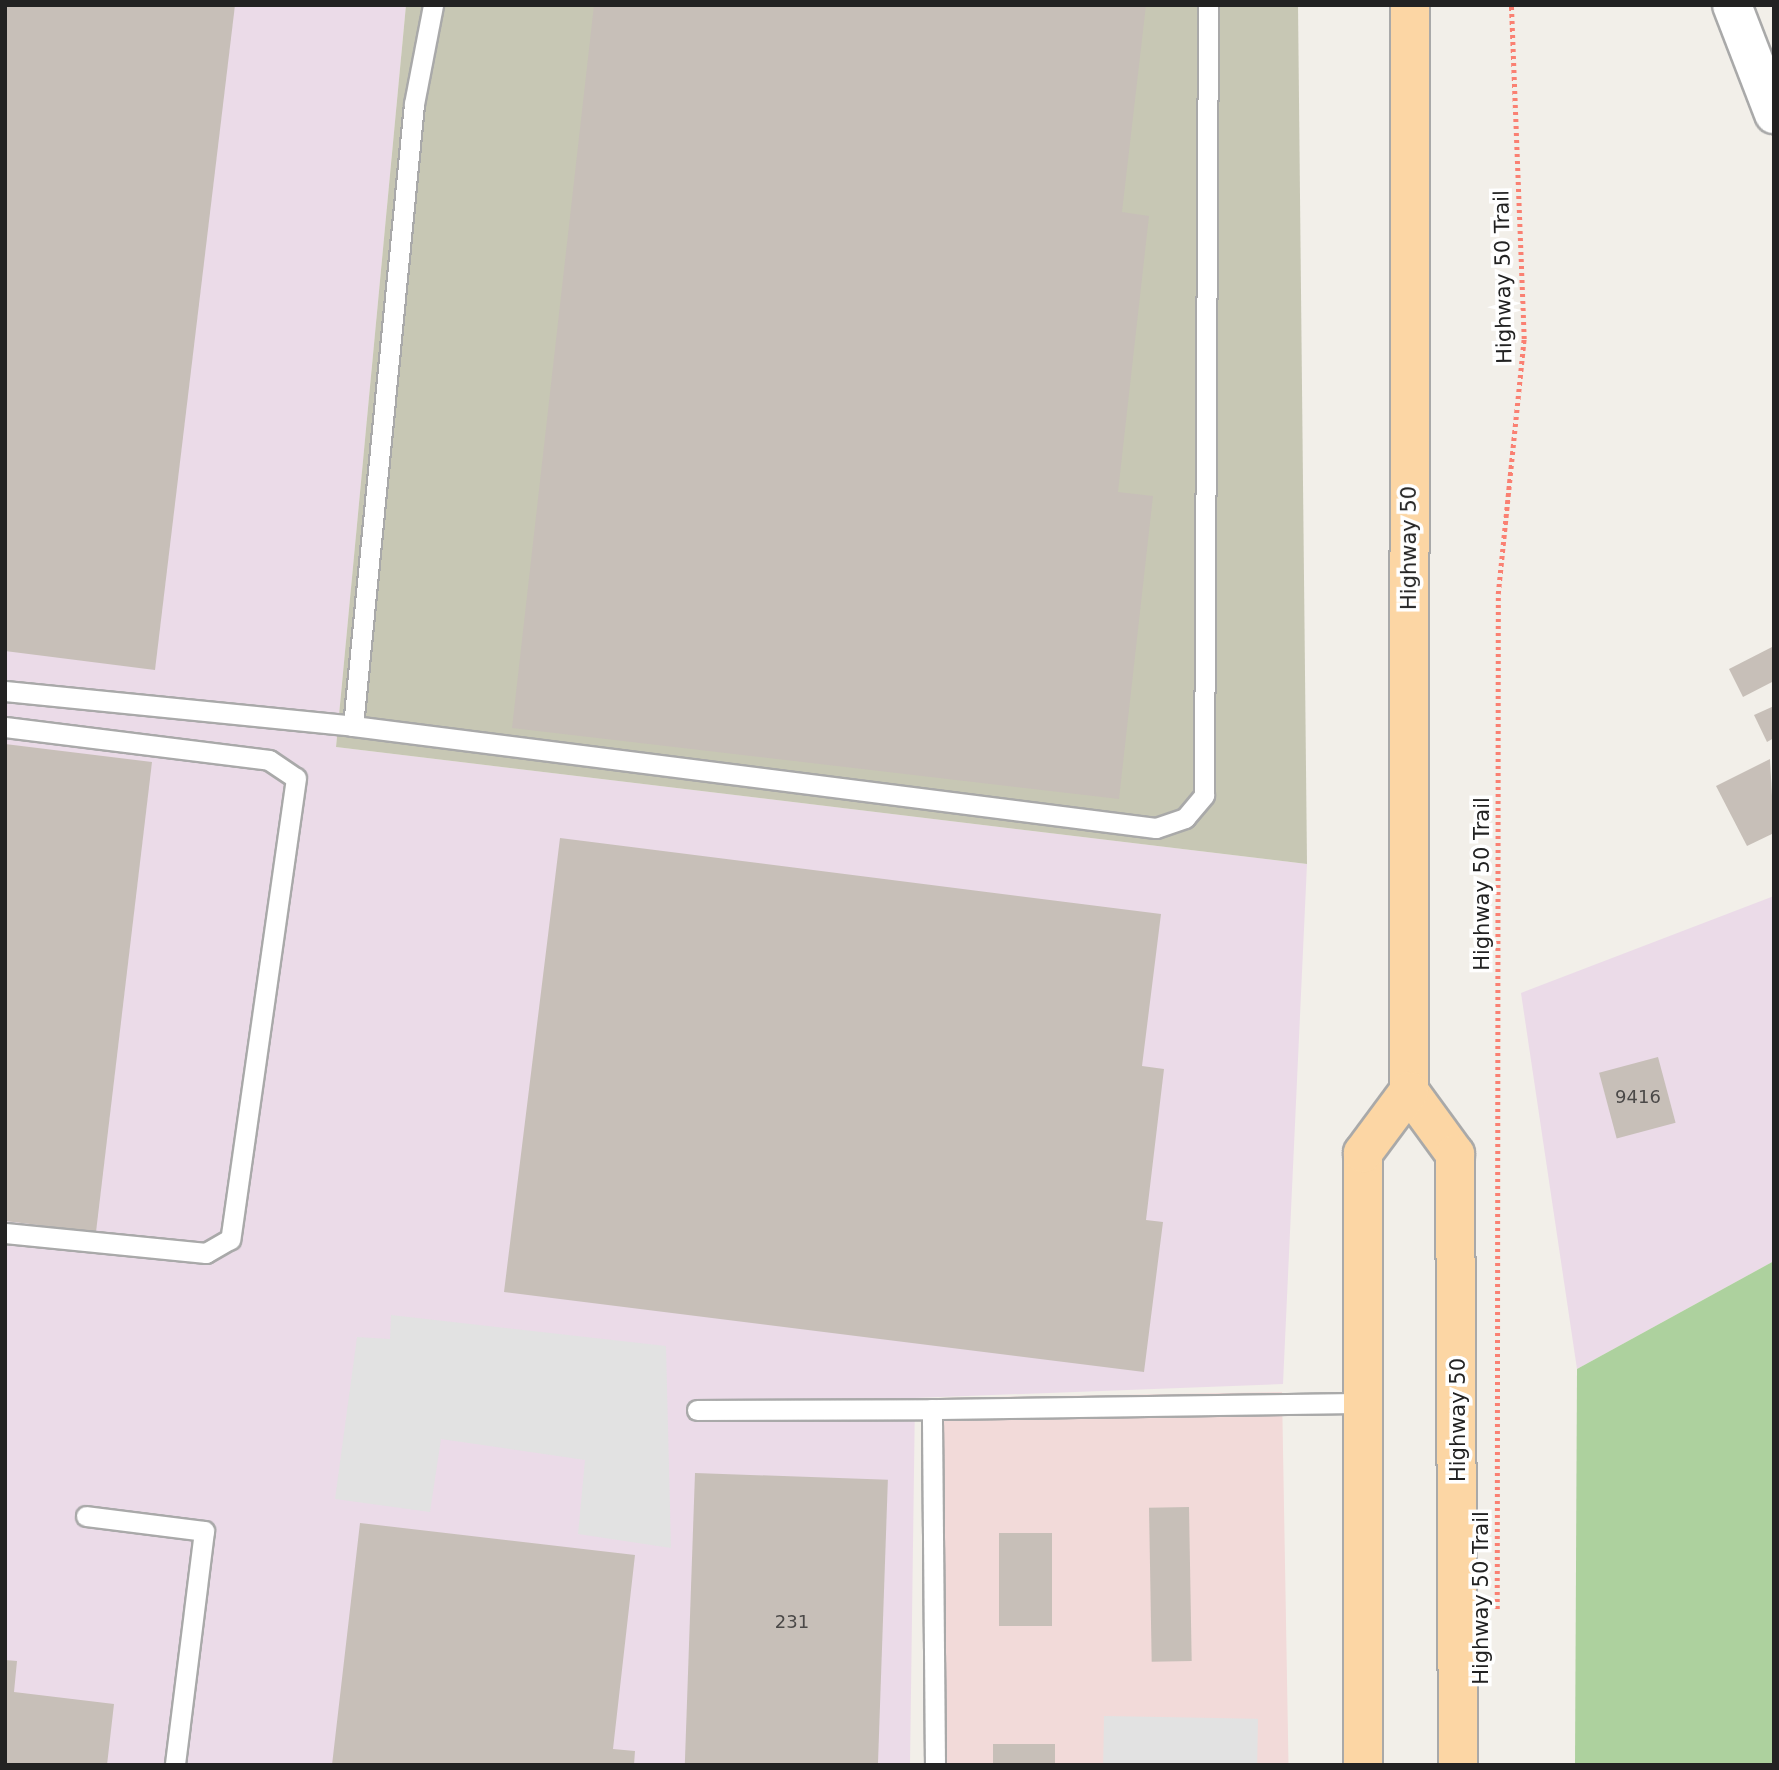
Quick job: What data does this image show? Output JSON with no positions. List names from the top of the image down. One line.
{"streets":{"main road":["Highway 50"],"path":["Highway 50 Trail"]},"house_numbers":["9416","231"]}
